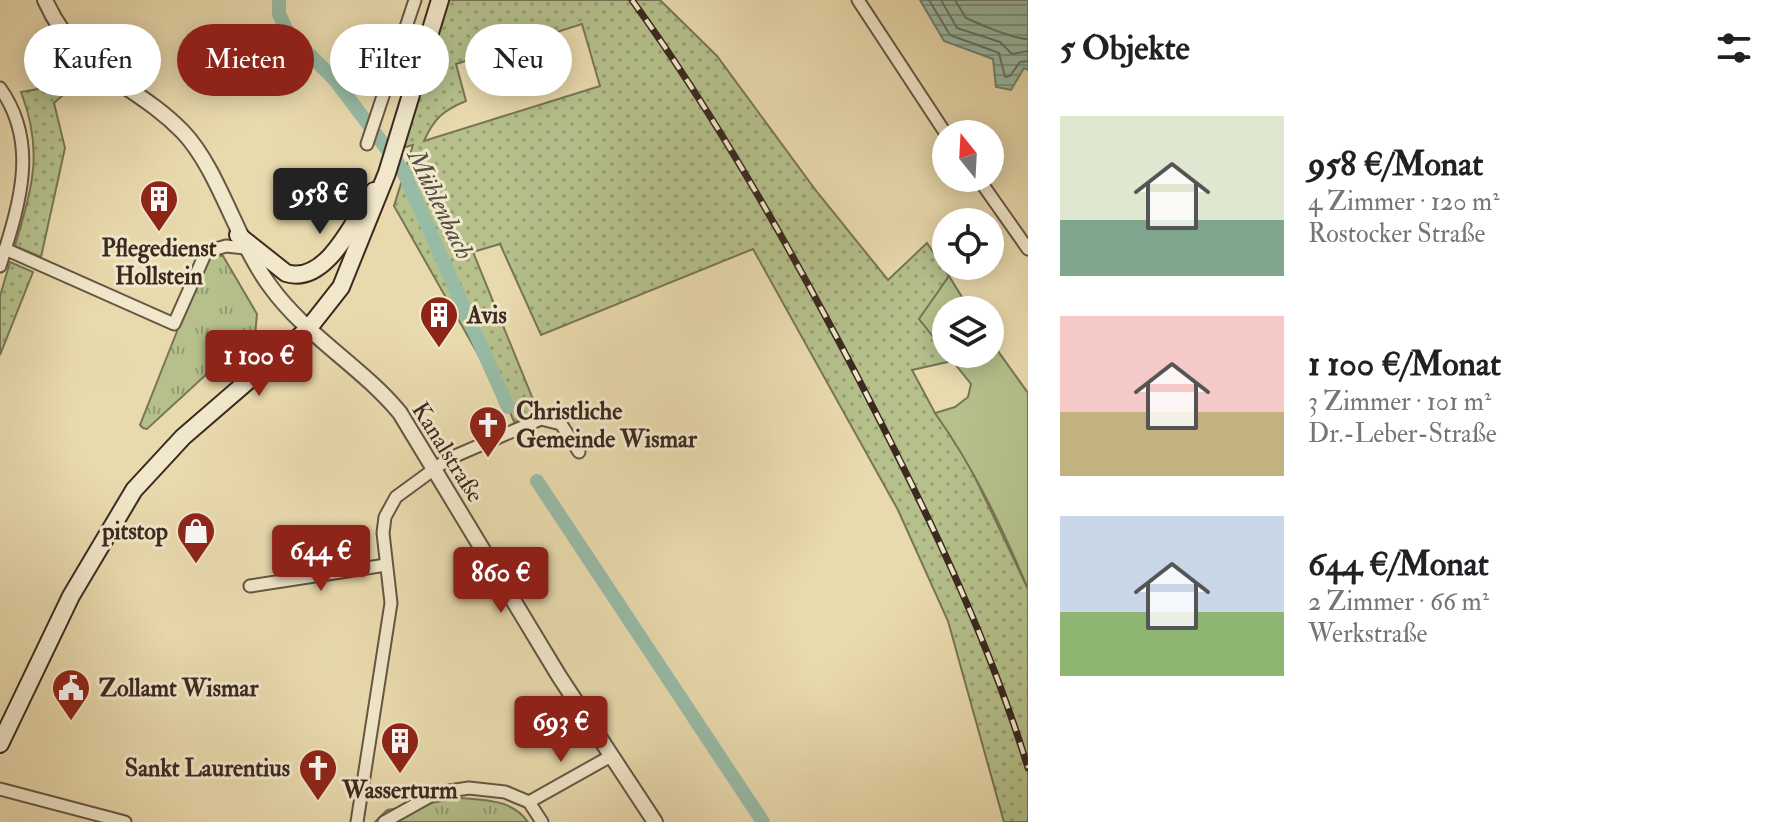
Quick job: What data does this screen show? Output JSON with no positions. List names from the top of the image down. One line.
{"streets":{"street":["Kanalstraße"]},"water":["Mühlenbach"],"places":{"building":["Pflegedienst Hollstein","Avis","Wasserturm"],"church":["Christliche Gemeinde Wismar","Sankt Laurentius"],"shop":["pitstop"],"public building":["Zollamt Wismar"]},"north":"top","page":{"heading":"5 Objekte","chip":["Kaufen","Mieten","Filter","Neu"],"list":[{"name":"958 €/Monat","note":"4 Zimmer · 120 m² · Rostocker Straße"},{"name":"1 100 €/Monat","note":"3 Zimmer · 101 m² · Dr.-Leber-Straße"},{"name":"644 €/Monat","note":"2 Zimmer · 66 m² · Werkstraße"}],"price":["958 €","1 100 €","644 €","860 €","693 €"]}}
